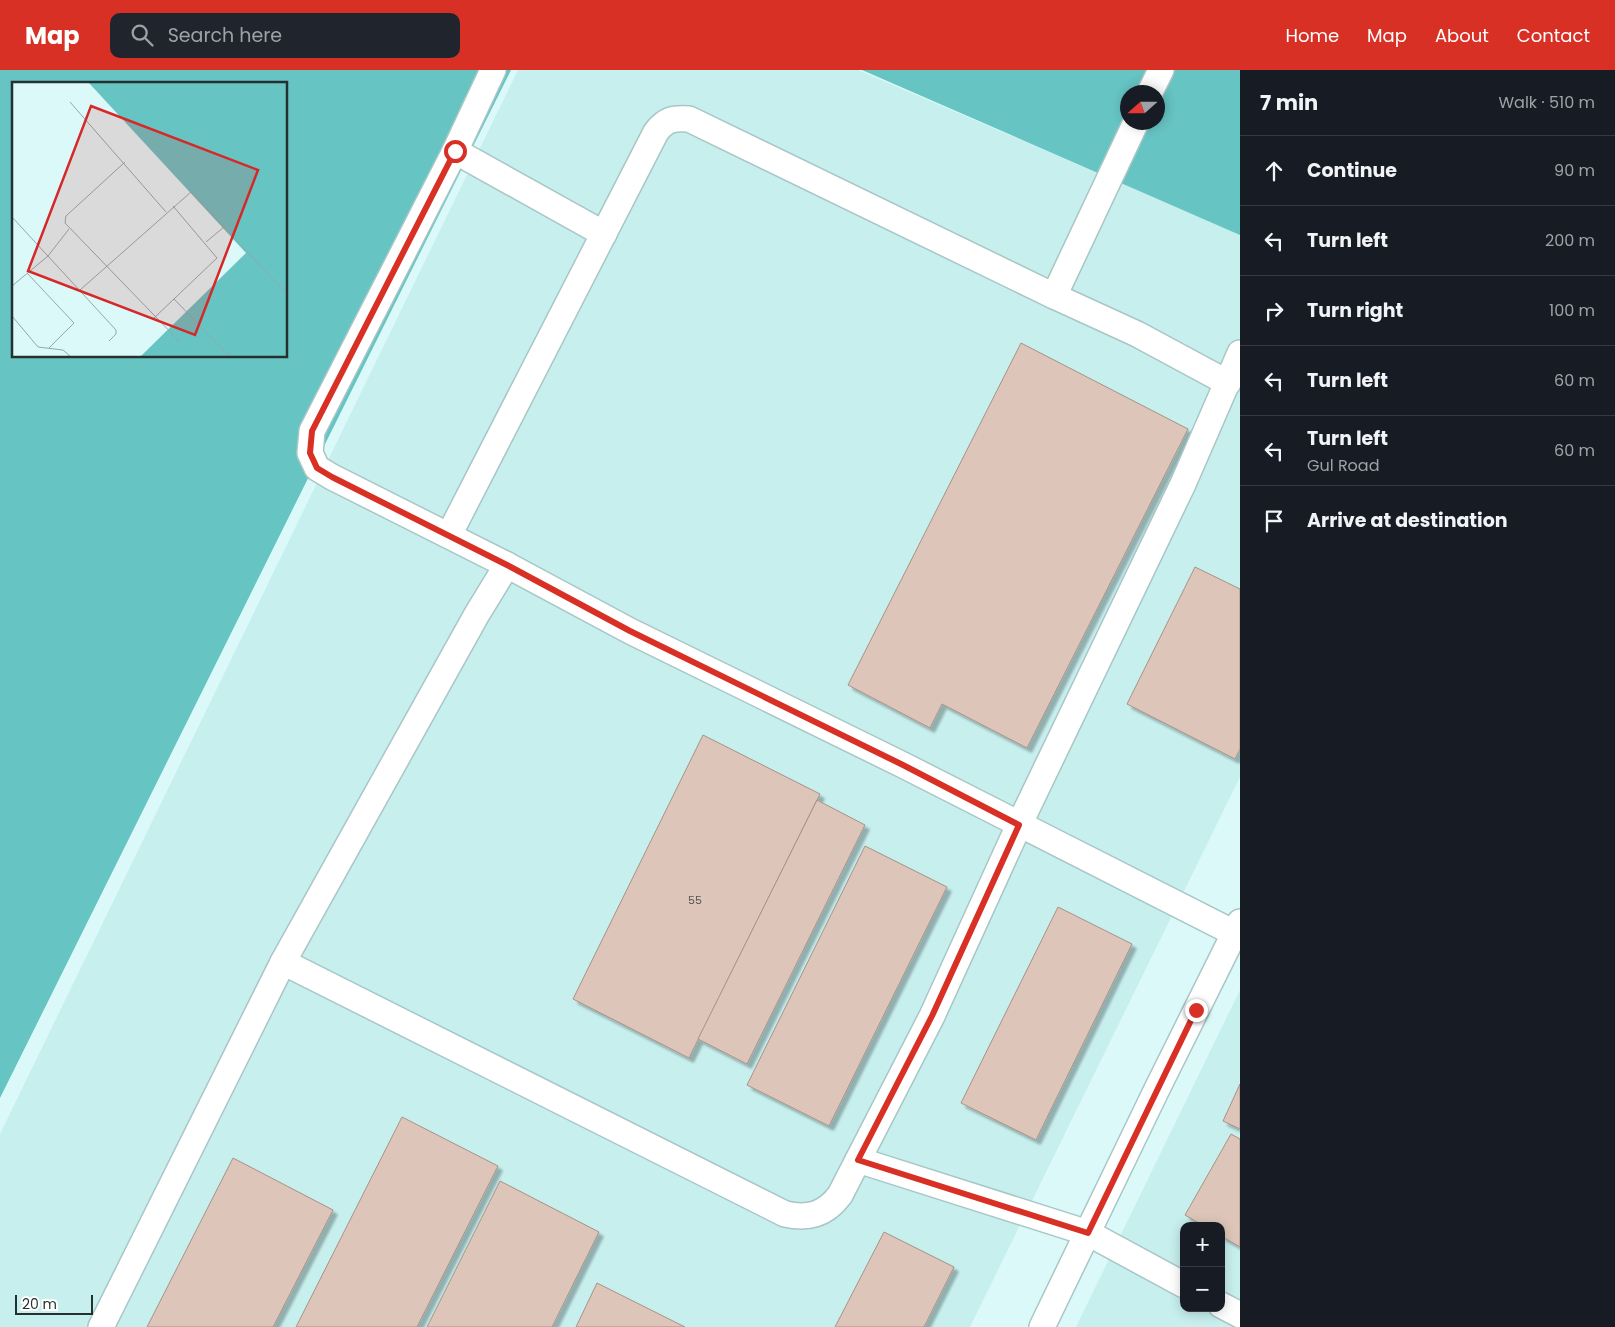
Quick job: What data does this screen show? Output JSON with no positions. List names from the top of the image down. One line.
{"house_numbers":["55"],"scale_bar":"20 m","north":"left","page":{"header":"Map","search":"Search here","nav":["Home","Map","About","Contact"],"heading":["7 min","Walk · 510 m"],"list":[["Continue","90 m"],["Turn left","200 m"],["Turn right","100 m"],["Turn left","60 m"],["Turn left","Gul Road","60 m"],"Arrive at destination"],"map_buttons":["+","−"],"scale":"20 m"}}
